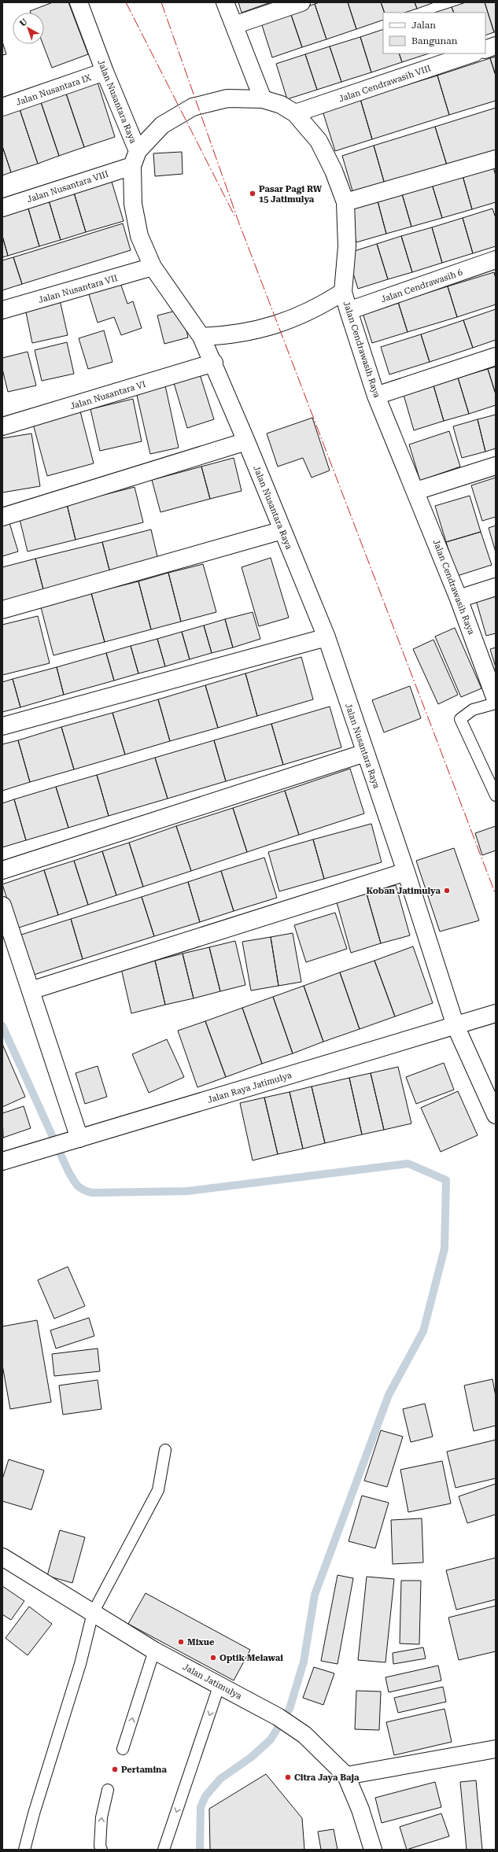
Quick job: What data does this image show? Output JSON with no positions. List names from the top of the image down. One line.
{"streets":{"street":["Jalan Cendrawasih VIII","Jalan Nusantara IX","Jalan Nusantara Raya","Jalan Nusantara VIII","Jalan Cendrawasih 6","Jalan Nusantara VII","Jalan Cendrawasih Raya","Jalan Nusantara VI","Jalan Raya Jatimulya","Jalan Jatimulya"]},"crossings":[["Jalan Cendrawasih VIII","Jalan Cendrawasih Raya"],["Jalan Nusantara IX","Jalan Nusantara Raya"],["Jalan Nusantara Raya","Jalan Nusantara VIII"],["Jalan Nusantara Raya","Jalan Nusantara VII"],["Jalan Nusantara Raya","Jalan Cendrawasih Raya"],["Jalan Nusantara Raya","Jalan Nusantara VI"],["Jalan Nusantara Raya","Jalan Raya Jatimulya"],["Jalan Nusantara VIII","Jalan Cendrawasih Raya"],["Jalan Cendrawasih 6","Jalan Cendrawasih Raya"]],"places":["Pasar Pagi RW 15 Jatimulya","Koban Jatimulya","Mixue","Optik Melawai","Pertamina","Citra Jaya Baja"],"legend":["Jalan","Bangunan"],"north":"top left"}
